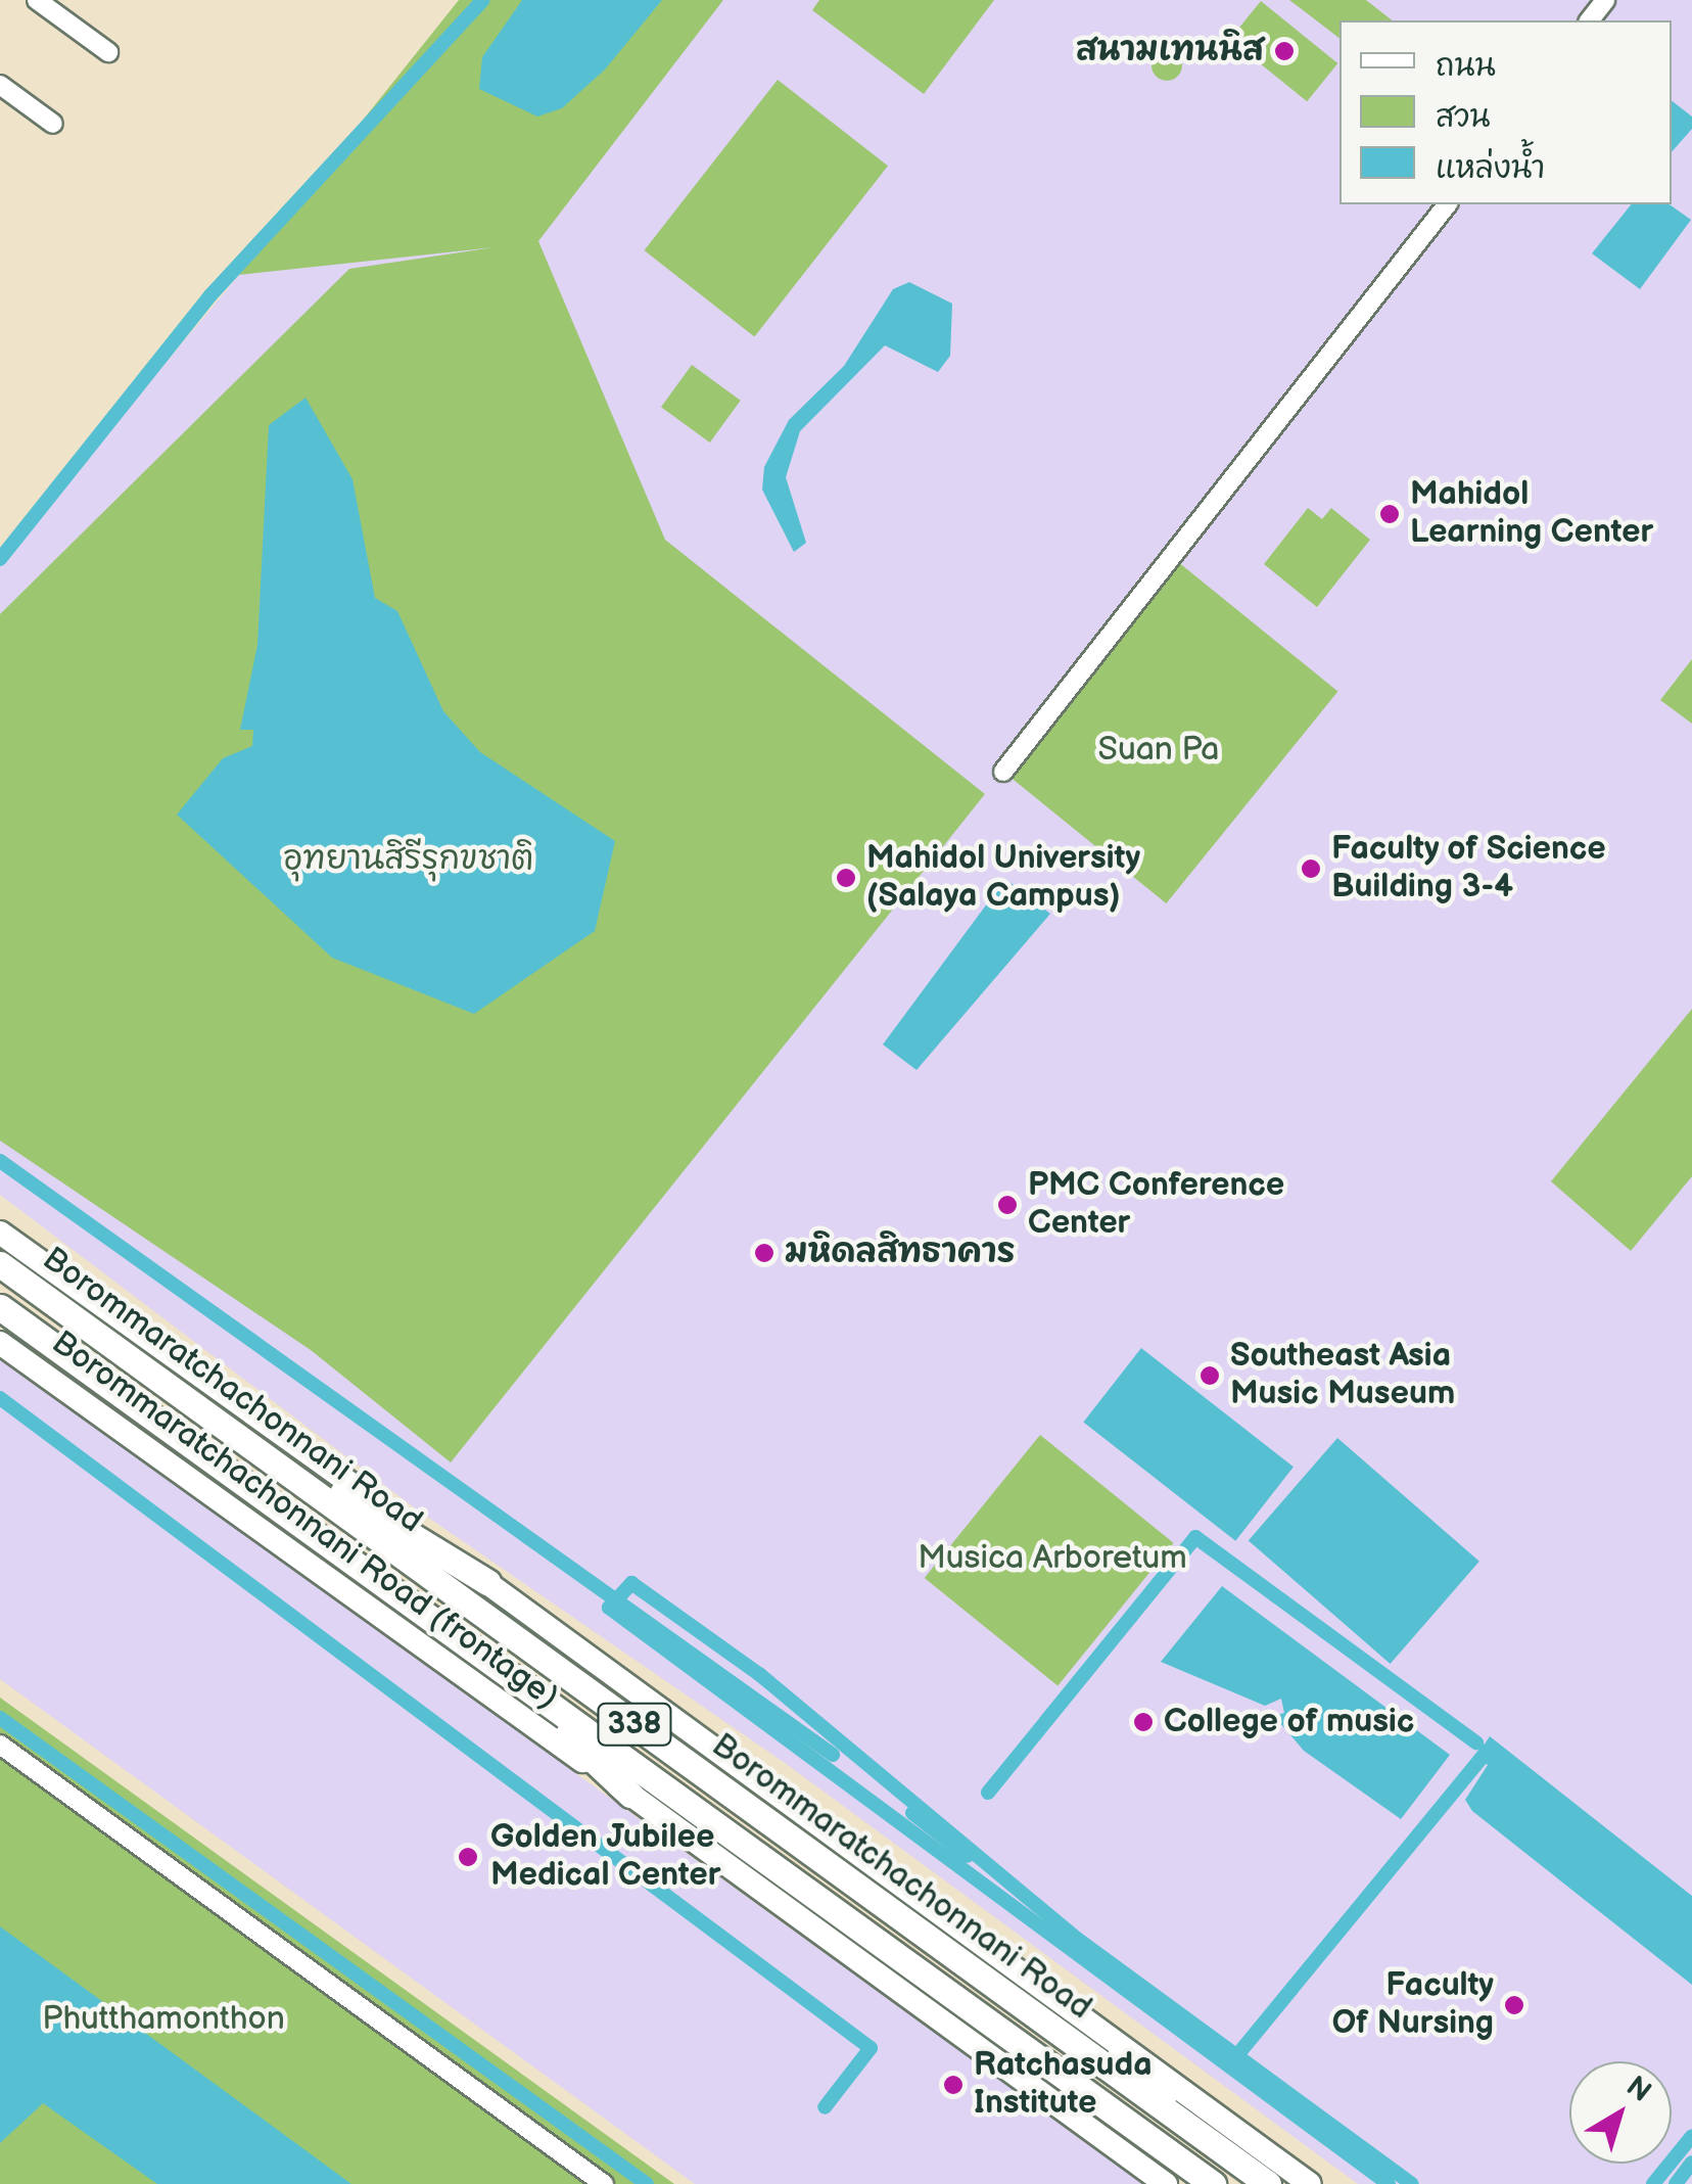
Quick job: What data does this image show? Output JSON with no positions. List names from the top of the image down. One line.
{"streets":{"highway":["Borommaratchachonnani Road","338"],"main road":["Borommaratchachonnani Road (frontage)"]},"parks":["Suan Pa","อุทยานสิรีรุกขชาติ","Musica Arboretum","Phutthamonthon"],"places":["สนามเทนนิส","Mahidol Learning Center","Faculty of Science Building 3-4","Mahidol University (Salaya Campus)","PMC Conference Center","มหิดลสิทธาคาร","Southeast Asia Music Museum","College of music","Golden Jubilee Medical Center","Faculty Of Nursing","Ratchasuda Institute"],"legend":["ถนน","สวน","แหล่งน้ำ"],"north":"top right"}
